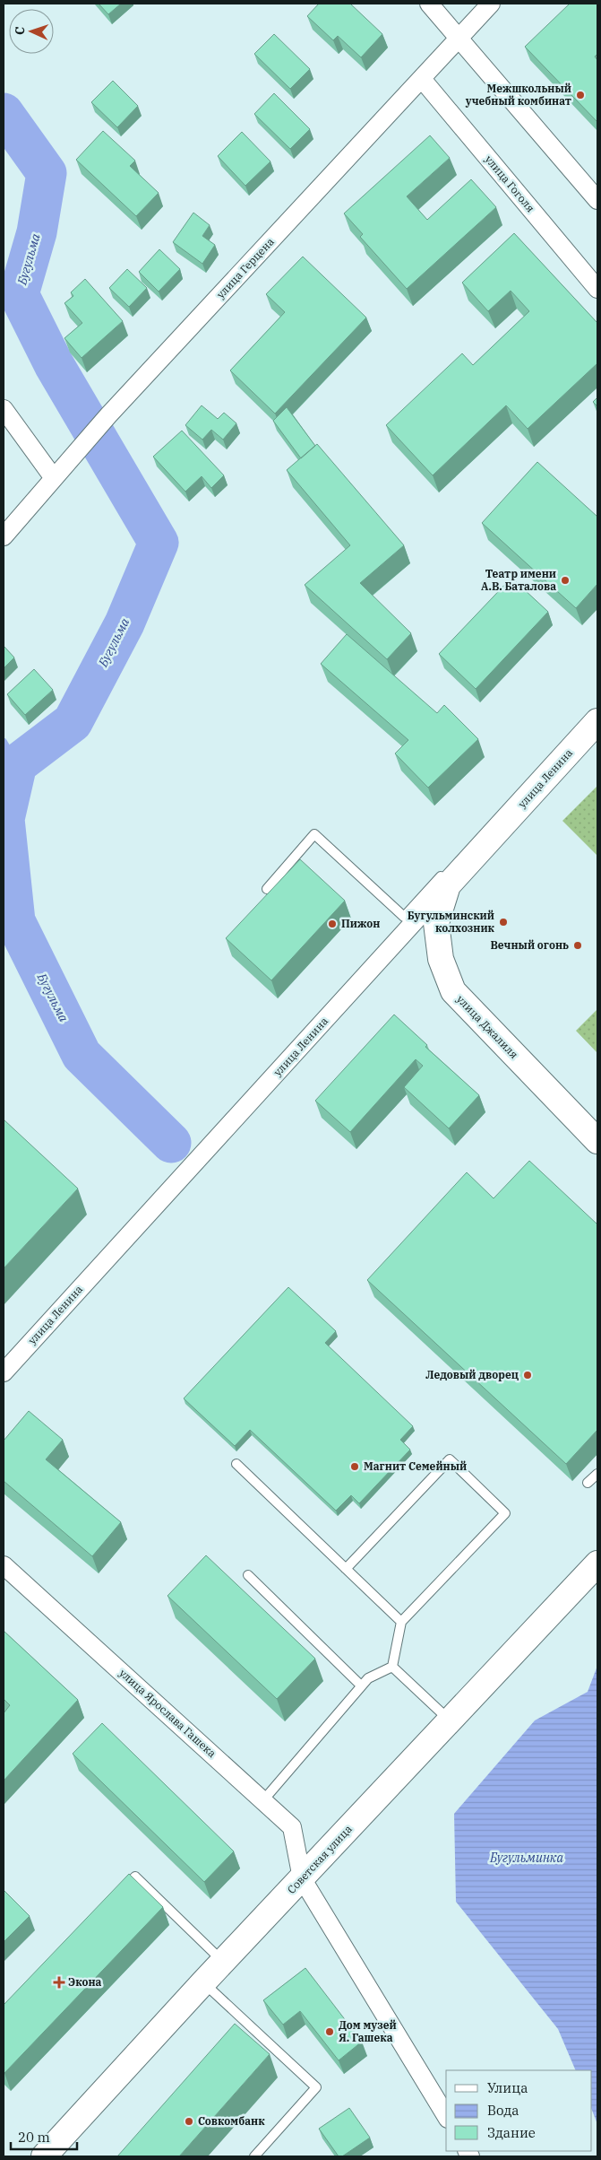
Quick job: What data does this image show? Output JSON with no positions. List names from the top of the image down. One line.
{"streets":{"street":["улица Гоголя","улица Герцена","улица Ленина","улица Джалиля","улица Ярослава Гашека","Советская улица"]},"crossings":[["улица Гоголя","улица Герцена"],["улица Ленина","улица Джалиля"],["улица Ярослава Гашека","Советская улица"]],"water":["Бугульма","Бугульминка"],"places":{"other":["Межшкольный учебный комбинат","Театр имени А.В. Баталова","Бугульминский колхозник","Пижон","Вечный огонь","Ледовый дворец","Магнит Семейный","Дом музей Я. Гашека","Совкомбанк"],"health":["Экона"]},"legend":["Улица","Вода","Здание"],"scale_bar":"20 m","north":"left"}
